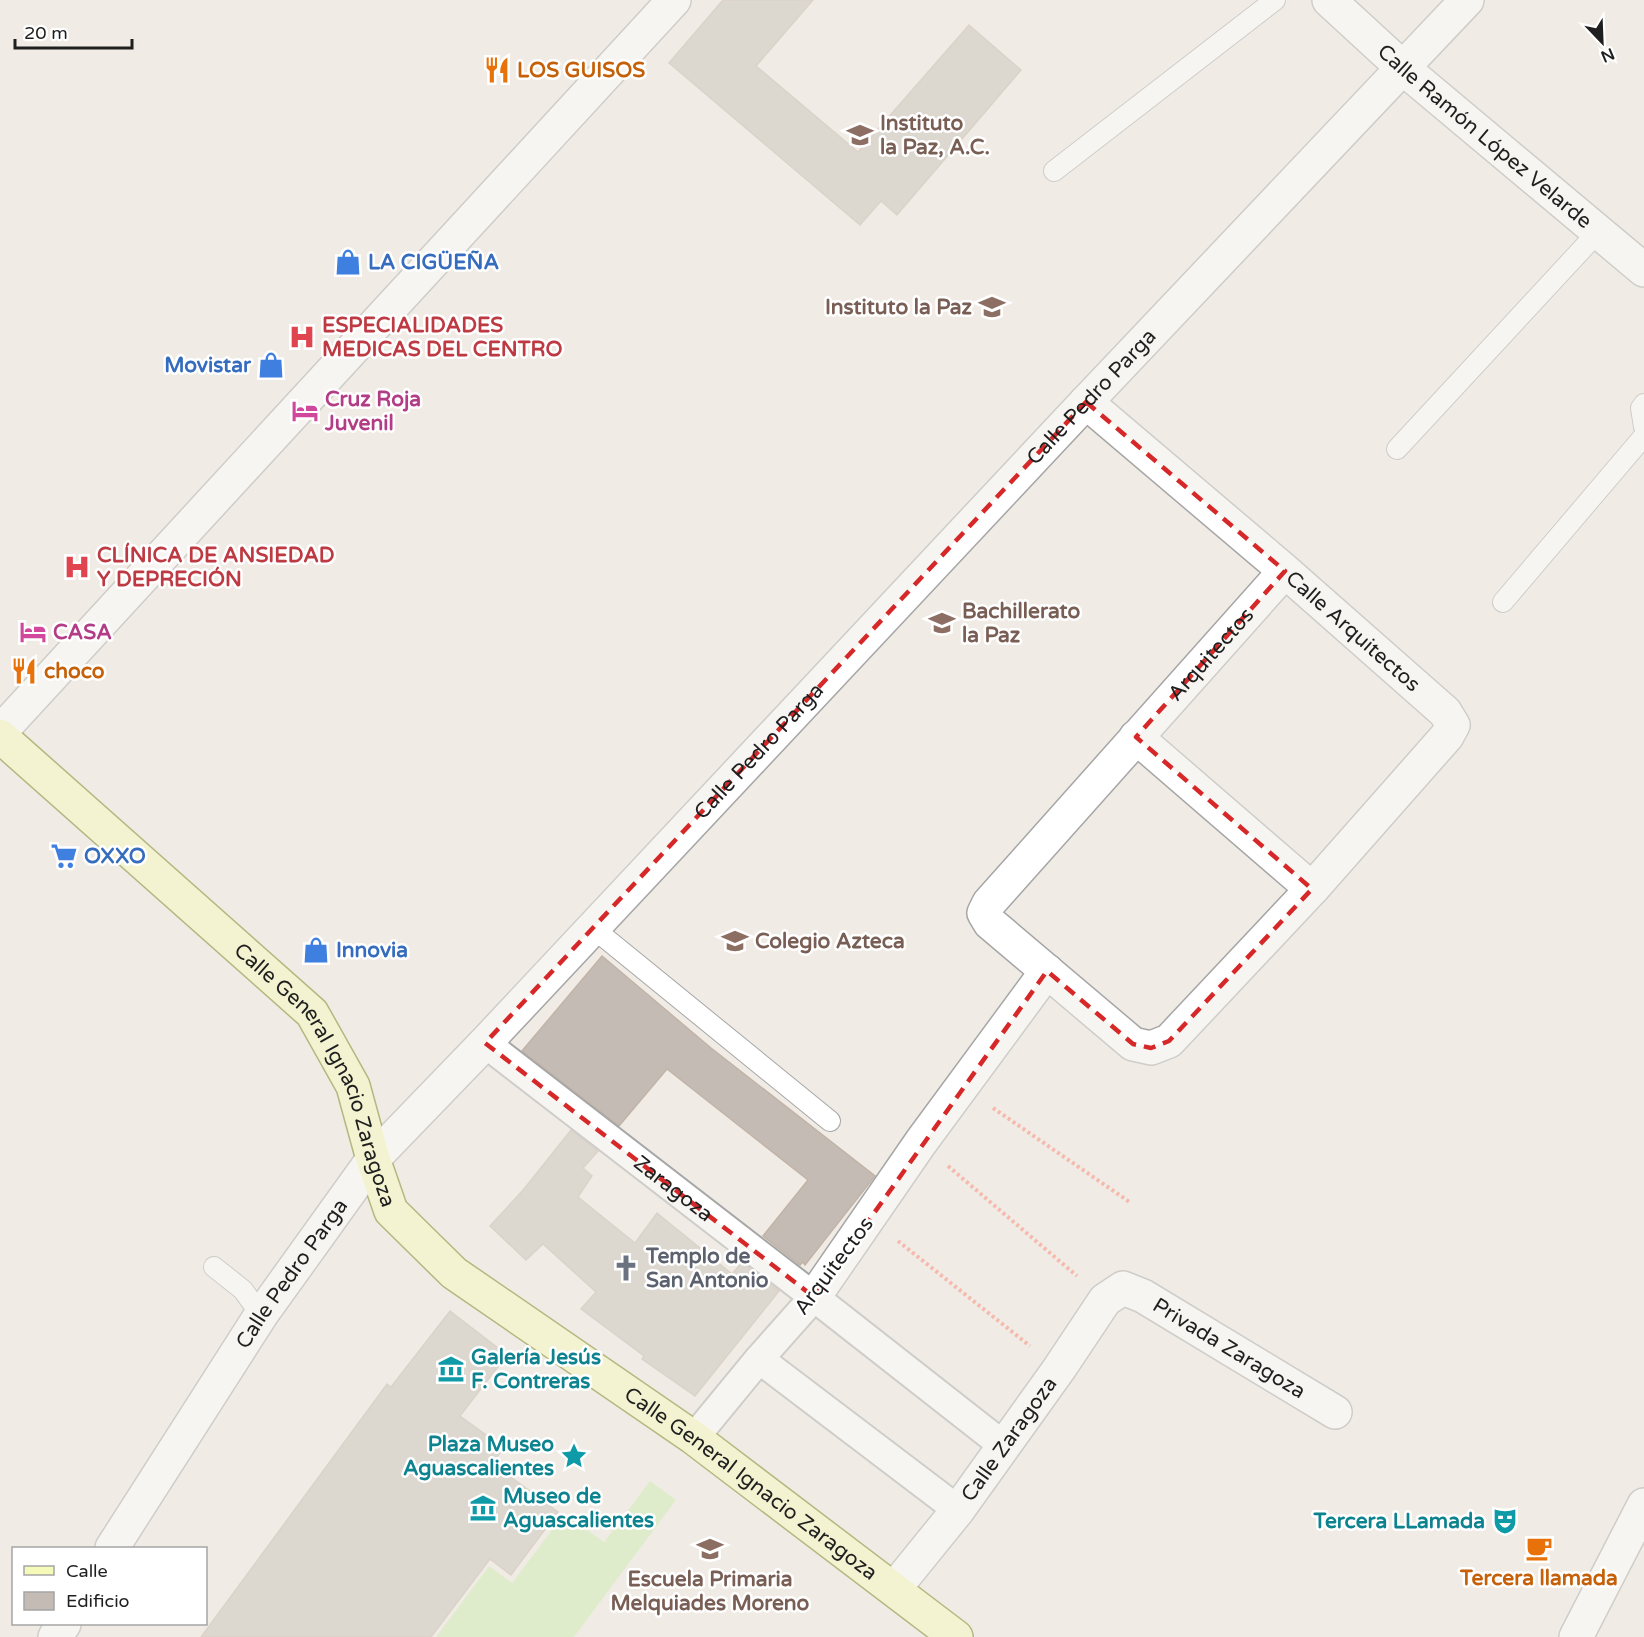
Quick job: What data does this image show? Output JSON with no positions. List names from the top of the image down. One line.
{"streets":{"main road":["Calle General Ignacio Zaragoza"],"street":["Calle Ramón López Velarde","Calle Pedro Parga","Calle Arquitectos","Arquitectos","Zaragoza","Privada Zaragoza","Calle Zaragoza"]},"crossings":[["Calle Ramón López Velarde","Calle Pedro Parga"],["Calle Pedro Parga","Calle Arquitectos"],["Calle Pedro Parga","Calle General Ignacio Zaragoza"],["Calle Pedro Parga","Zaragoza"],["Calle Arquitectos","Arquitectos"],["Arquitectos","Calle General Ignacio Zaragoza"],["Arquitectos","Zaragoza"],["Calle General Ignacio Zaragoza","Calle Zaragoza"],["Zaragoza","Calle Zaragoza"],["Privada Zaragoza","Calle Zaragoza"]],"places":{"restaurant":["LOS GUISOS","choco"],"school or university":["Instituto la Paz, A.C.","Instituto la Paz","Bachillerato la Paz","Colegio Azteca","Escuela Primaria Melquiades Moreno"],"shop":["LA CIGÜEÑA","Movistar","Innovia"],"hospital":["ESPECIALIDADES MEDICAS DEL CENTRO","CLÍNICA DE ANSIEDAD Y DEPRECIÓN"],"hotel":["Cruz Roja Juvenil","CASA"],"supermarket":["OXXO"],"church":["Templo de San Antonio"],"museum":["Galería Jesús F. Contreras","Museo de Aguascalientes"],"place":["Plaza Museo Aguascalientes"],"theatre":["Tercera LLamada"],"cafe":["Tercera llamada"]},"legend":["Calle","Edificio"],"scale_bar":"20 m","north":"bottom right"}
